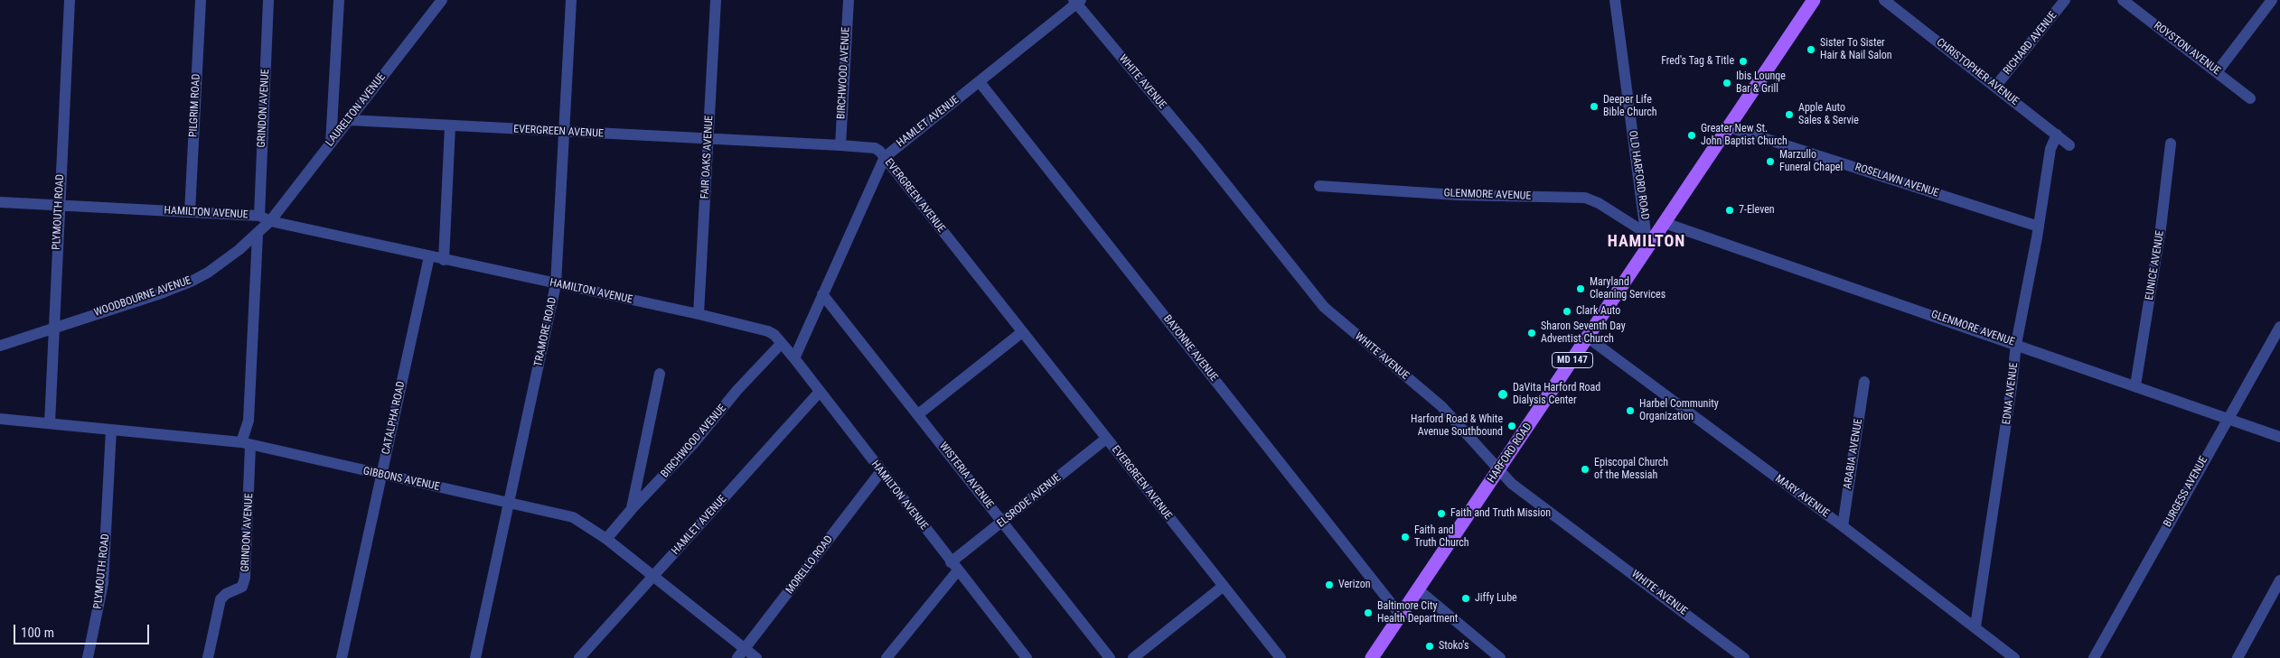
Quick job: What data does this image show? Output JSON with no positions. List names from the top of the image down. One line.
{"streets":{"main road":["MD 147","HARFORD ROAD"],"street":["RICHARD AVENUE","ROYSTON AVENUE","CHRISTOPHER AVENUE","BIRCHWOOD AVENUE","WHITE AVENUE","PILGRIM ROAD","GRINDON AVENUE","LAURELTON AVENUE","HAMLET AVENUE","EVERGREEN AVENUE","FAIR OAKS AVENUE","OLD HARFORD ROAD","ROSELAWN AVENUE","GLENMORE AVENUE","PLYMOUTH ROAD","HAMILTON AVENUE","EUNICE AVENUE","WOODBOURNE AVENUE","TRAMORE ROAD","BAYONNE AVENUE","EDNA AVENUE","CATALPHA ROAD","ARABIA AVENUE","WISTERIA AVENUE","GIBBONS AVENUE","BURGESS AVENUE","MARY AVENUE","ELSRODE AVENUE","MORELLO ROAD"]},"crossings":[["RICHARD AVENUE","CHRISTOPHER AVENUE"],["CHRISTOPHER AVENUE","EDNA AVENUE"],["BIRCHWOOD AVENUE","EVERGREEN AVENUE"],["BIRCHWOOD AVENUE","HAMILTON AVENUE"],["BIRCHWOOD AVENUE","GIBBONS AVENUE"],["WHITE AVENUE","HAMLET AVENUE"],["WHITE AVENUE","HARFORD ROAD"],["PILGRIM ROAD","HAMILTON AVENUE"],["GRINDON AVENUE","HAMILTON AVENUE"],["GRINDON AVENUE","WOODBOURNE AVENUE"],["GRINDON AVENUE","GIBBONS AVENUE"],["LAURELTON AVENUE","EVERGREEN AVENUE"],["LAURELTON AVENUE","HAMILTON AVENUE"],["LAURELTON AVENUE","WOODBOURNE AVENUE"],["HAMLET AVENUE","EVERGREEN AVENUE"],["HAMLET AVENUE","HAMILTON AVENUE"],["HAMLET AVENUE","BAYONNE AVENUE"],["HAMLET AVENUE","WISTERIA AVENUE"],["HAMLET AVENUE","GIBBONS AVENUE"],["EVERGREEN AVENUE","FAIR OAKS AVENUE"],["EVERGREEN AVENUE","TRAMORE ROAD"],["EVERGREEN AVENUE","ELSRODE AVENUE"],["FAIR OAKS AVENUE","HAMILTON AVENUE"],["OLD HARFORD ROAD","GLENMORE AVENUE"],["OLD HARFORD ROAD","HARFORD ROAD"],["ROSELAWN AVENUE","EDNA AVENUE"],["ROSELAWN AVENUE","HARFORD ROAD"],["GLENMORE AVENUE","EUNICE AVENUE"],["GLENMORE AVENUE","EDNA AVENUE"],["GLENMORE AVENUE","HARFORD ROAD"],["GLENMORE AVENUE","BURGESS AVENUE"],["PLYMOUTH ROAD","HAMILTON AVENUE"],["PLYMOUTH ROAD","WOODBOURNE AVENUE"],["PLYMOUTH ROAD","GIBBONS AVENUE"],["HAMILTON AVENUE","WOODBOURNE AVENUE"],["HAMILTON AVENUE","TRAMORE ROAD"],["HAMILTON AVENUE","CATALPHA ROAD"],["HAMILTON AVENUE","ELSRODE AVENUE"],["HAMILTON AVENUE","MORELLO ROAD"],["TRAMORE ROAD","GIBBONS AVENUE"],["BAYONNE AVENUE","HARFORD ROAD"],["EDNA AVENUE","MARY AVENUE"],["CATALPHA ROAD","GIBBONS AVENUE"],["HARFORD ROAD","MARY AVENUE"],["ARABIA AVENUE","MARY AVENUE"],["WISTERIA AVENUE","ELSRODE AVENUE"],["GIBBONS AVENUE","MORELLO ROAD"]],"districts":["HAMILTON"],"places":["Sister To Sister Hair & Nail Salon","Fred's Tag & Title","Ibis Lounge Bar & Grill","Deeper Life Bible Church","Apple Auto Sales & Servie","Greater New St. John Baptist Church","Marzullo Funeral Chapel","7-Eleven","Maryland Cleaning Services","Clark Auto","Sharon Seventh Day Adventist Church","DaVita Harford Road Dialysis Center","Harbel Community Organization","Harford Road & White Avenue Southbound","Episcopal Church of the Messiah","Faith and Truth Mission","Faith and Truth Church","Verizon","Jiffy Lube","Baltimore City Health Department","Stoko's"],"scale_bar":"100 m"}
